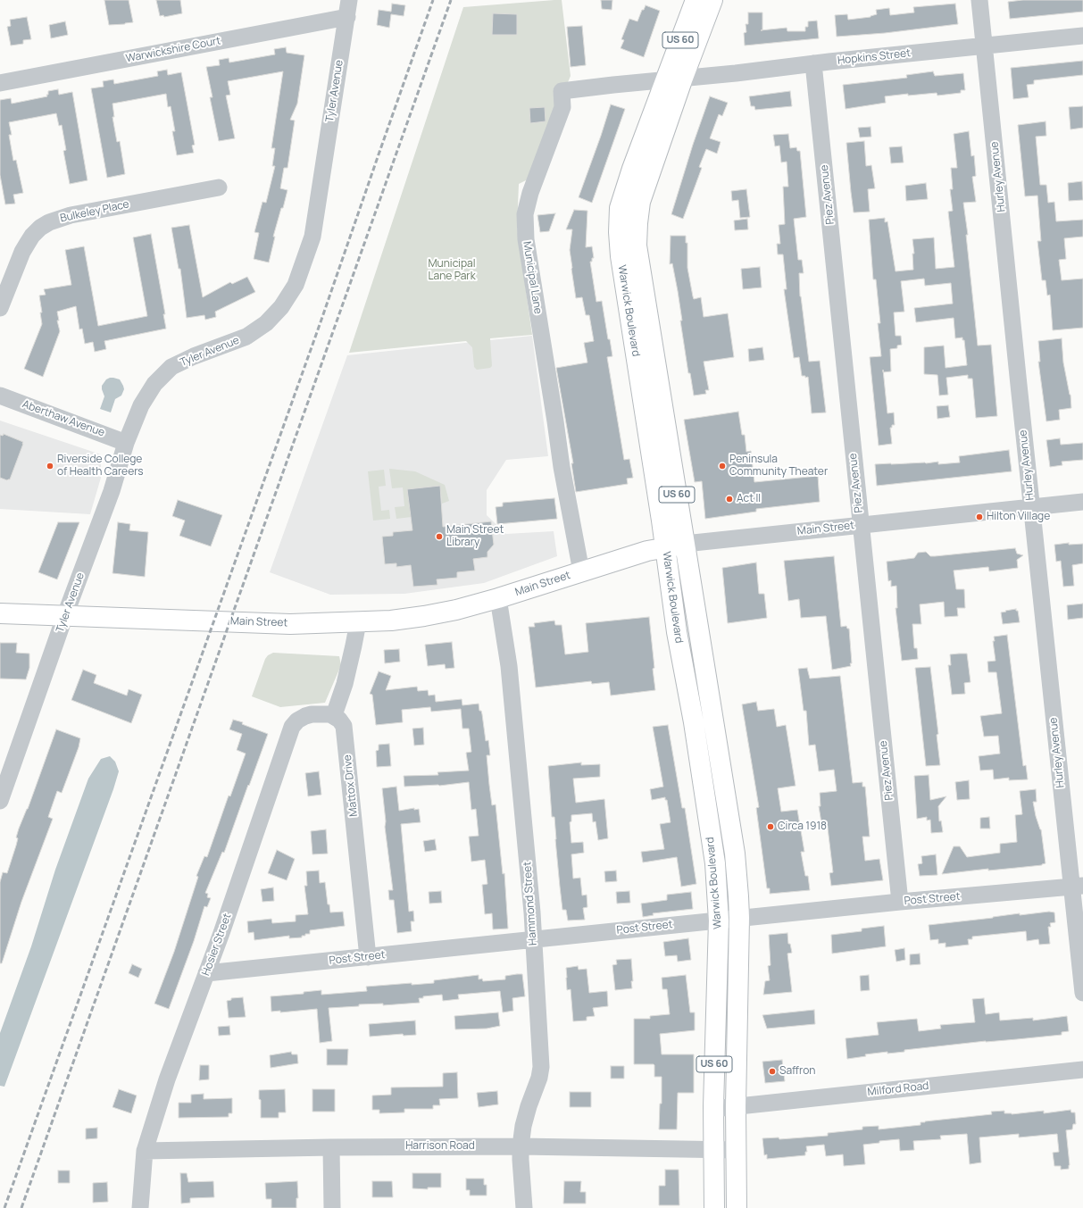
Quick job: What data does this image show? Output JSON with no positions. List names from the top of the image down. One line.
{"streets":{"main road":["US 60","Warwick Boulevard","Main Street"],"street":["Warwickshire Court","Hopkins Street","Tyler Avenue","Hurley Avenue","Piez Avenue","Bulkeley Place","Municipal Lane","Aberthaw Avenue","Mattox Drive","Post Street","Hammond Street","Hosier Street","Milford Road","Harrison Road"]},"crossings":[["Warwickshire Court","Tyler Avenue"],["Hopkins Street","Hurley Avenue"],["Hopkins Street","Piez Avenue"],["Hopkins Street","Municipal Lane"],["Hopkins Street","Warwick Boulevard"],["Tyler Avenue","Aberthaw Avenue"],["Tyler Avenue","Main Street"],["Hurley Avenue","Main Street"],["Hurley Avenue","Post Street"],["Piez Avenue","Main Street"],["Piez Avenue","Post Street"],["Municipal Lane","Warwick Boulevard"],["Municipal Lane","Main Street"],["Warwick Boulevard","Main Street"],["Warwick Boulevard","Post Street"],["Warwick Boulevard","Milford Road"],["Warwick Boulevard","Harrison Road"],["Main Street","Hammond Street"],["Mattox Drive","Post Street"],["Mattox Drive","Hosier Street"],["Post Street","Hammond Street"],["Post Street","Hosier Street"],["Hammond Street","Harrison Road"],["Hosier Street","Harrison Road"]],"parks":["Municipal Lane Park"],"places":["Riverside College of Health Careers","Peninsula Community Theater","Act II","Hilton Village","Main Street Library","Circa 1918","Saffron"]}
